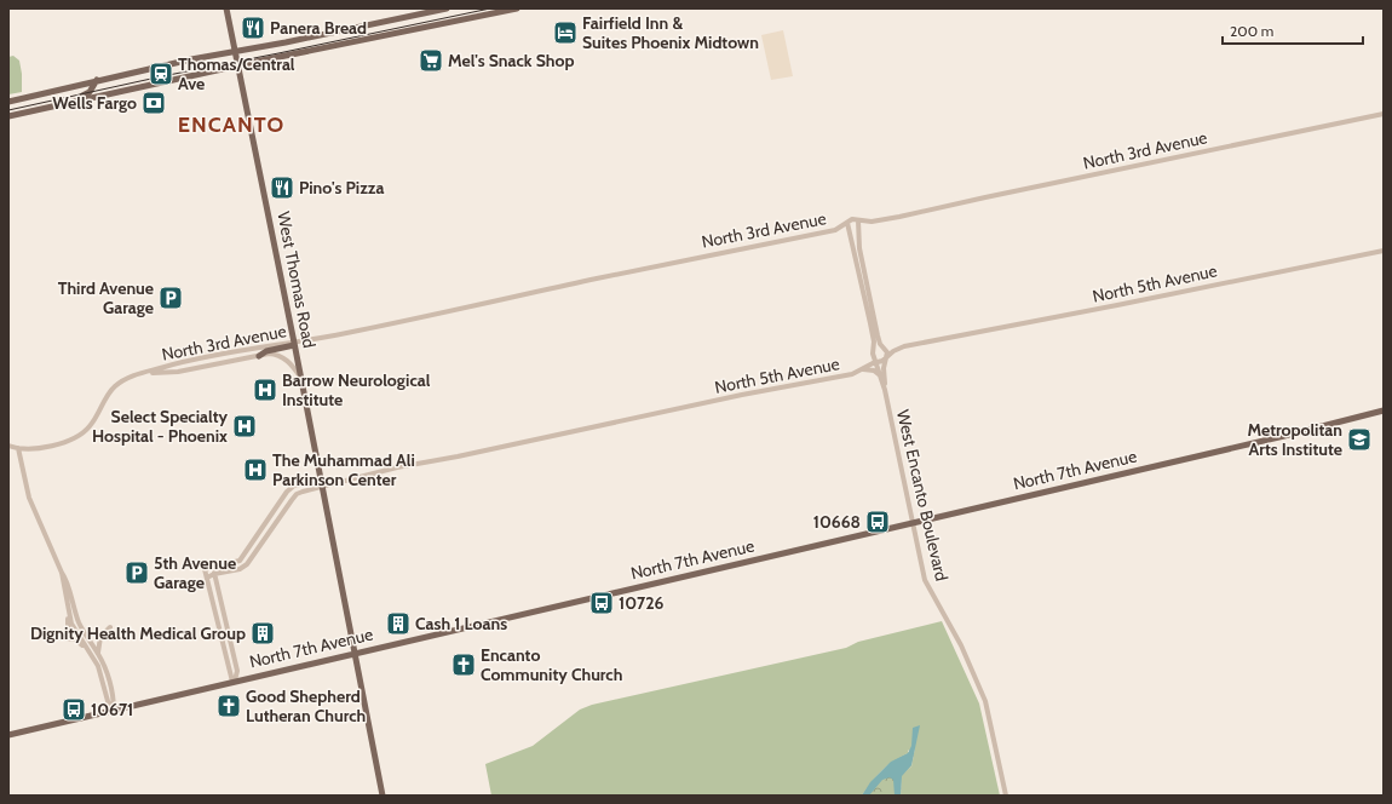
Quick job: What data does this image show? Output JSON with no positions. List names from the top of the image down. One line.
{"streets":{"main road":["West Thomas Road","North 7th Avenue"],"street":["North 3rd Avenue","North 5th Avenue","West Encanto Boulevard"]},"crossings":[["North 3rd Avenue","West Thomas Road"],["North 3rd Avenue","West Encanto Boulevard"],["West Thomas Road","North 5th Avenue"],["West Thomas Road","North 7th Avenue"],["North 5th Avenue","West Encanto Boulevard"],["North 7th Avenue","West Encanto Boulevard"]],"districts":["ENCANTO"],"places":{"restaurant":["Panera Bread","Pino's Pizza"],"hotel":["Fairfield Inn & Suites Phoenix Midtown"],"supermarket":["Mel's Snack Shop"],"station":["Thomas/Central Ave"],"bank":["Wells Fargo"],"parking":["Third Avenue Garage","5th Avenue Garage"],"hospital":["Barrow Neurological Institute","Select Specialty Hospital - Phoenix","The Muhammad Ali Parkinson Center"],"school or university":["Metropolitan Arts Institute"],"bus stop":["10668","10726","10671"],"building":["Cash 1 Loans","Dignity Health Medical Group"],"church":["Encanto Community Church","Good Shepherd Lutheran Church"]},"scale_bar":"200 m"}
